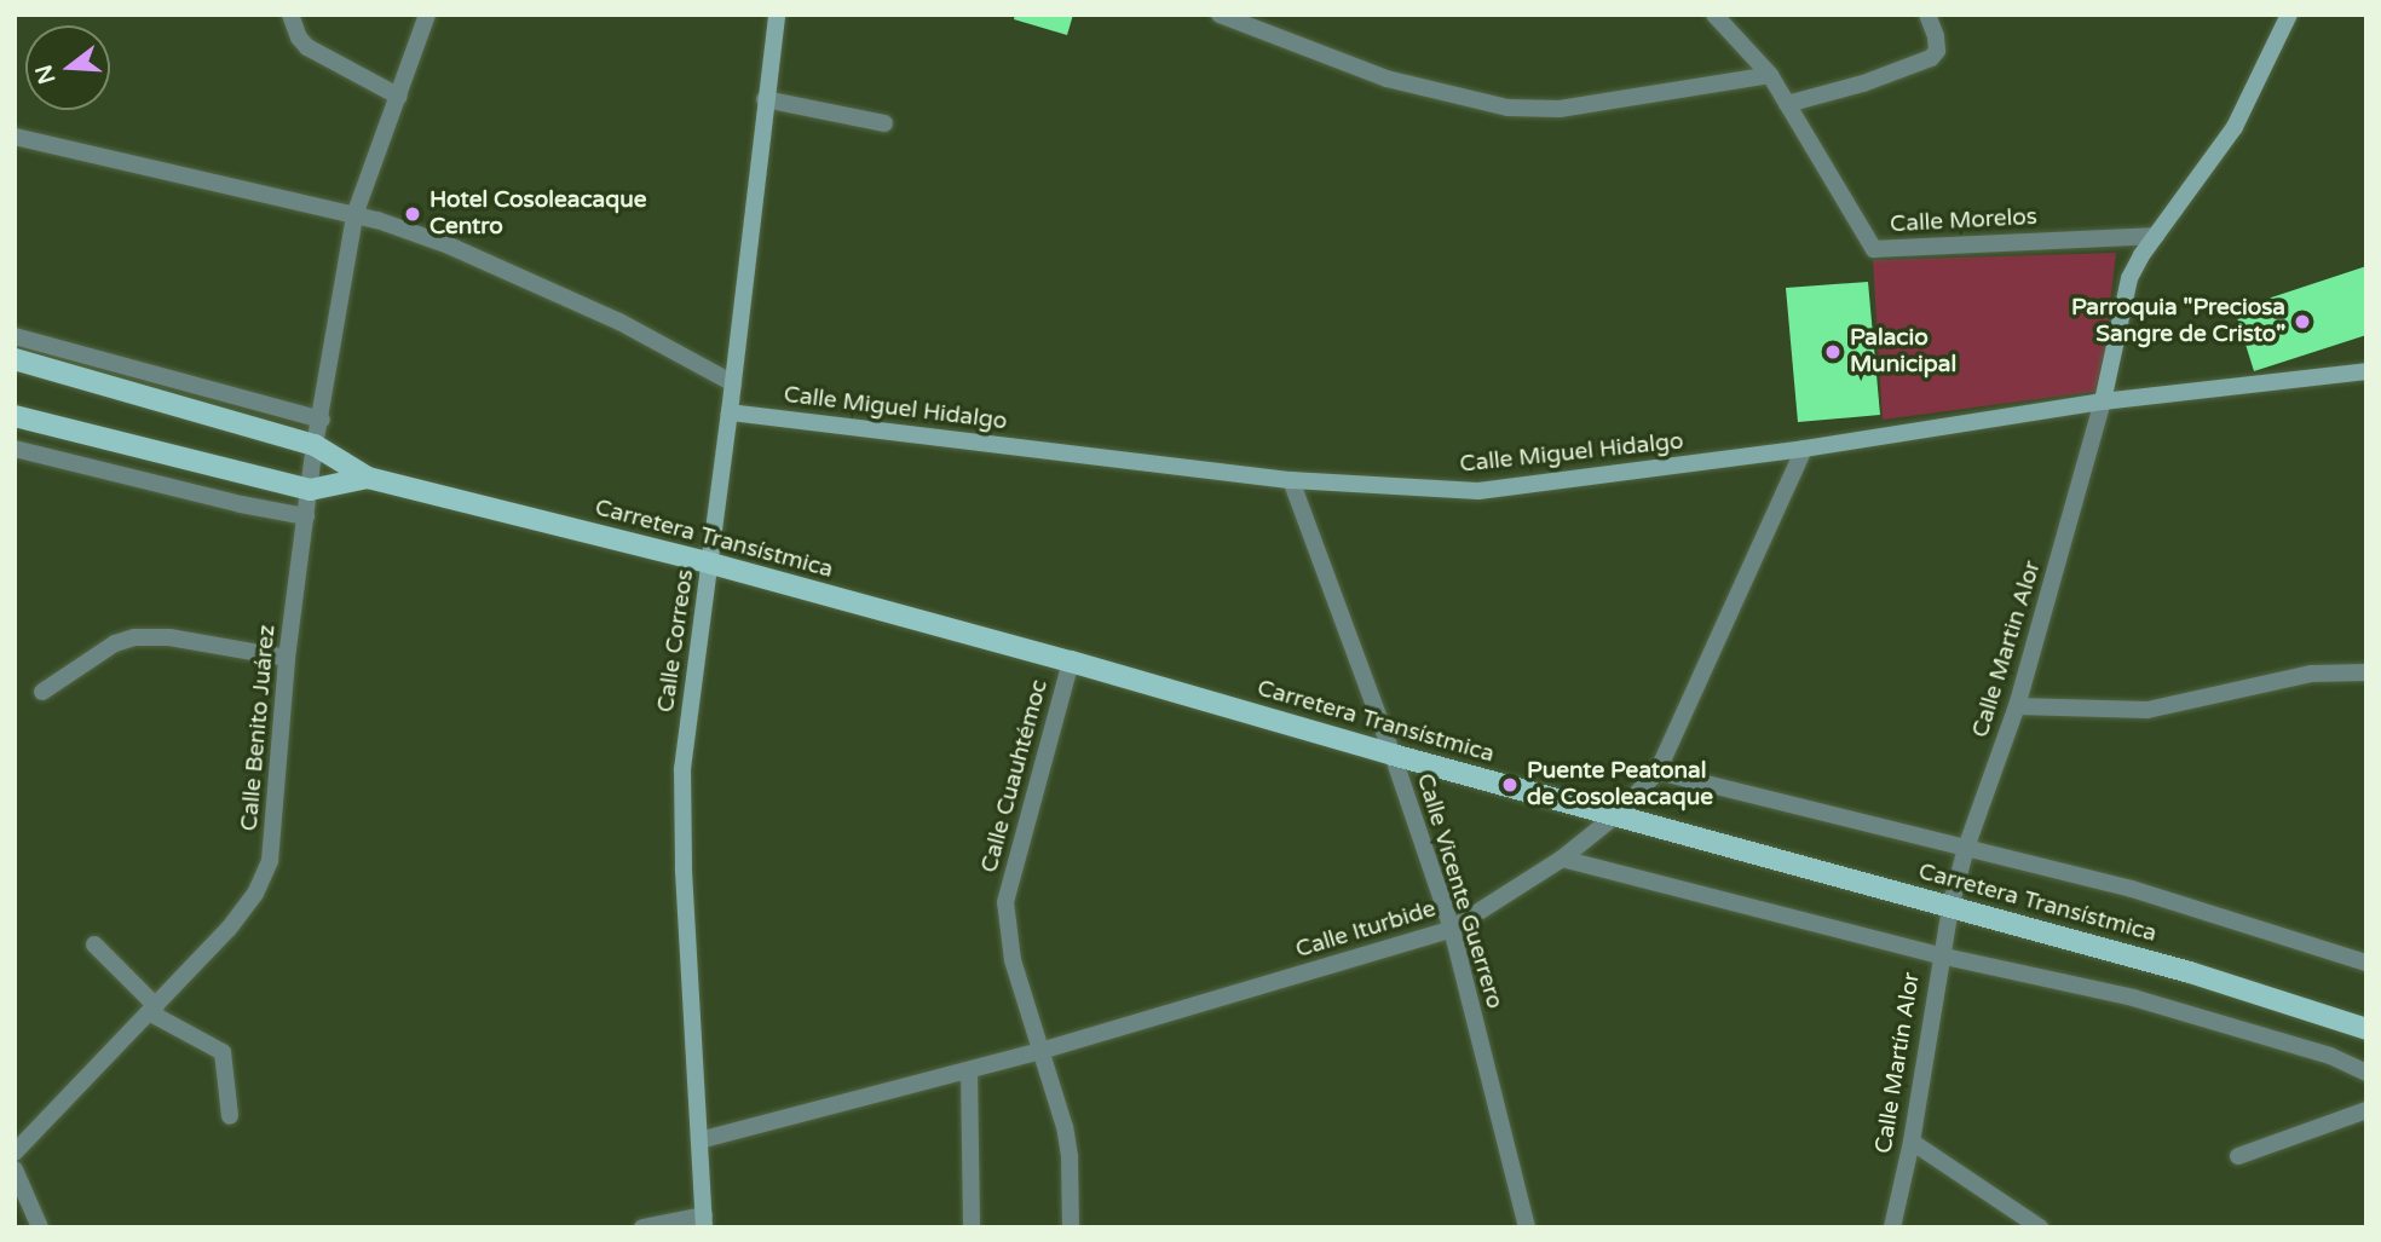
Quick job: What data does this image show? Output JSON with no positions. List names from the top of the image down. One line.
{"streets":{"main road":["Calle Miguel Hidalgo","Carretera Transístmica","Calle Correos"],"street":["Calle Morelos","Calle Martin Alor","Calle Benito Juárez","Calle Cuauhtémoc","Calle Vicente Guerrero","Calle Iturbide","Calle Martín Alor"]},"crossings":[["Calle Miguel Hidalgo","Calle Correos"],["Calle Miguel Hidalgo","Calle Martin Alor"],["Calle Miguel Hidalgo","Calle Vicente Guerrero"],["Calle Miguel Hidalgo","Calle Iturbide"],["Carretera Transístmica","Calle Correos"],["Carretera Transístmica","Calle Martin Alor"],["Carretera Transístmica","Calle Benito Juárez"],["Carretera Transístmica","Calle Cuauhtémoc"],["Carretera Transístmica","Calle Vicente Guerrero"],["Carretera Transístmica","Calle Iturbide"],["Carretera Transístmica","Calle Martín Alor"],["Calle Correos","Calle Iturbide"],["Calle Martin Alor","Calle Martín Alor"],["Calle Cuauhtémoc","Calle Iturbide"],["Calle Vicente Guerrero","Calle Iturbide"]],"places":["Hotel Cosoleacaque Centro","Parroquia \"Preciosa Sangre de Cristo\"","Palacio Municipal","Puente Peatonal de Cosoleacaque"],"north":"left"}
